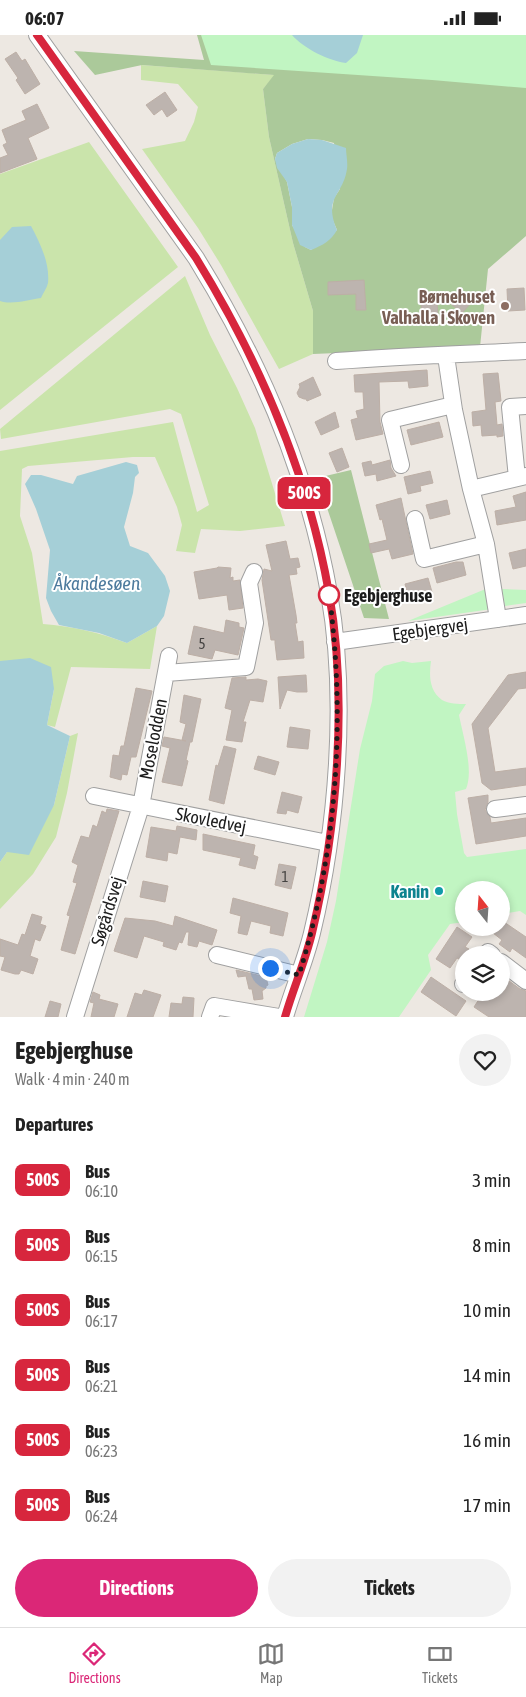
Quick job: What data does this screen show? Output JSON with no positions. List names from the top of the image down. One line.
{"streets":{"street":["Egebjergvej","Moselodden","Skovledvej","Søgårdsvej"]},"crossings":[["Moselodden","Skovledvej"],["Moselodden","Søgårdsvej"],["Skovledvej","Søgårdsvej"]],"water":["Åkandesøen"],"places":["Børnehuset Valhalla i Skoven","Egebjerghuse","Kanin"],"lines":["bus line 500S"],"house_numbers":["5","1"],"north":"top","page":{"status":"06:07","on_map":"500S","heading":[["Egebjerghuse","Walk · 4 min · 240 m"],"Departures"],"list":[{"mark":"500S","name":"Bus","note":"06:10","value":"3 min"},{"mark":"500S","name":"Bus","note":"06:15","value":"8 min"},{"mark":"500S","name":"Bus","note":"06:17","value":"10 min"},{"mark":"500S","name":"Bus","note":"06:21","value":"14 min"},{"mark":"500S","name":"Bus","note":"06:23","value":"16 min"},{"mark":"500S","name":"Bus","note":"06:24","value":"17 min"}],"buttons":["Directions","Tickets"],"tabs":["Directions","Map","Tickets"]}}
